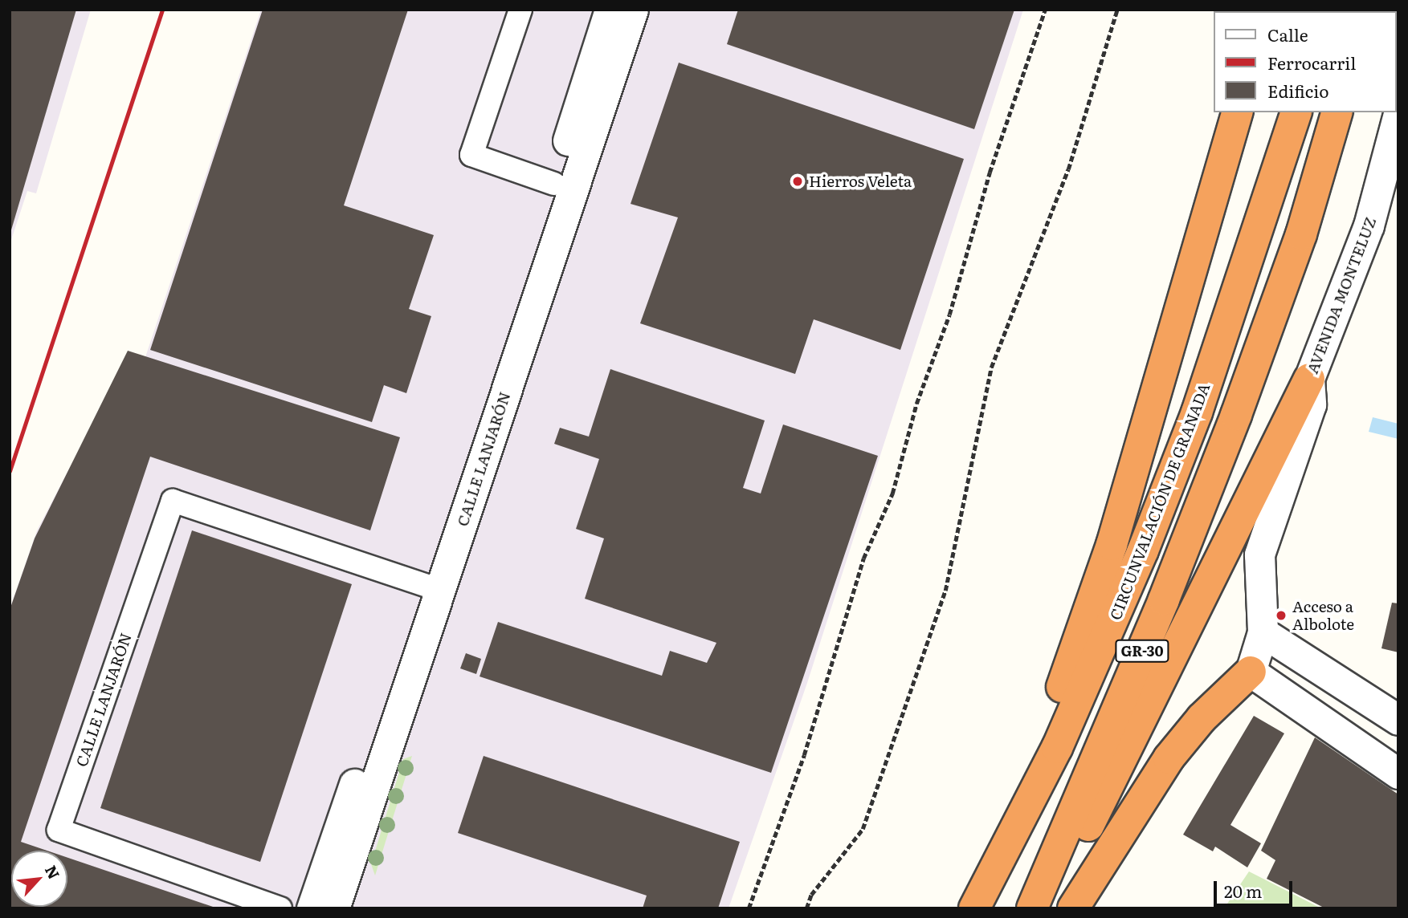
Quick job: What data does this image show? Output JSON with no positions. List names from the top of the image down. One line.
{"streets":{"highway":["CIRCUNVALACIÓN DE GRANADA","GR-30"],"street":["AVENIDA MONTELUZ","CALLE LANJARÓN"]},"places":["Hierros Veleta","Acceso a Albolote"],"legend":["Calle","Ferrocarril","Edificio"],"scale_bar":"20 m","north":"top right"}
